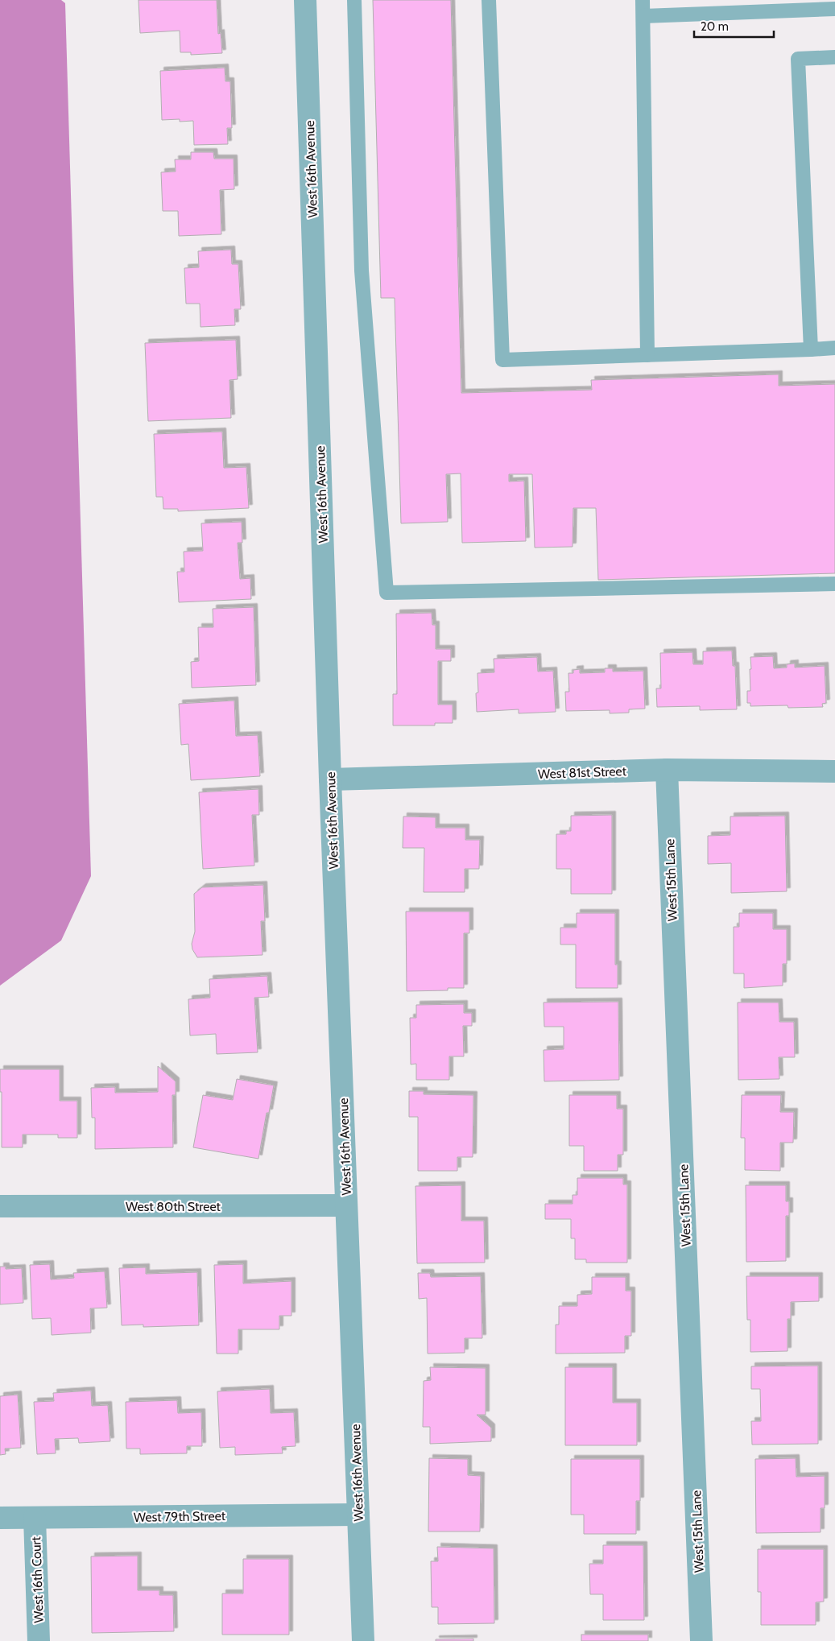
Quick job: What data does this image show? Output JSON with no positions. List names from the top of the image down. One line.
{"streets":{"street":["West 16th Avenue","West 81st Street","West 15th Lane","West 80th Street","West 79th Street","West 16th Court"]},"crossings":[["West 16th Avenue","West 81st Street"],["West 16th Avenue","West 80th Street"],["West 16th Avenue","West 79th Street"],["West 81st Street","West 15th Lane"],["West 79th Street","West 16th Court"]],"scale_bar":"20 m"}
